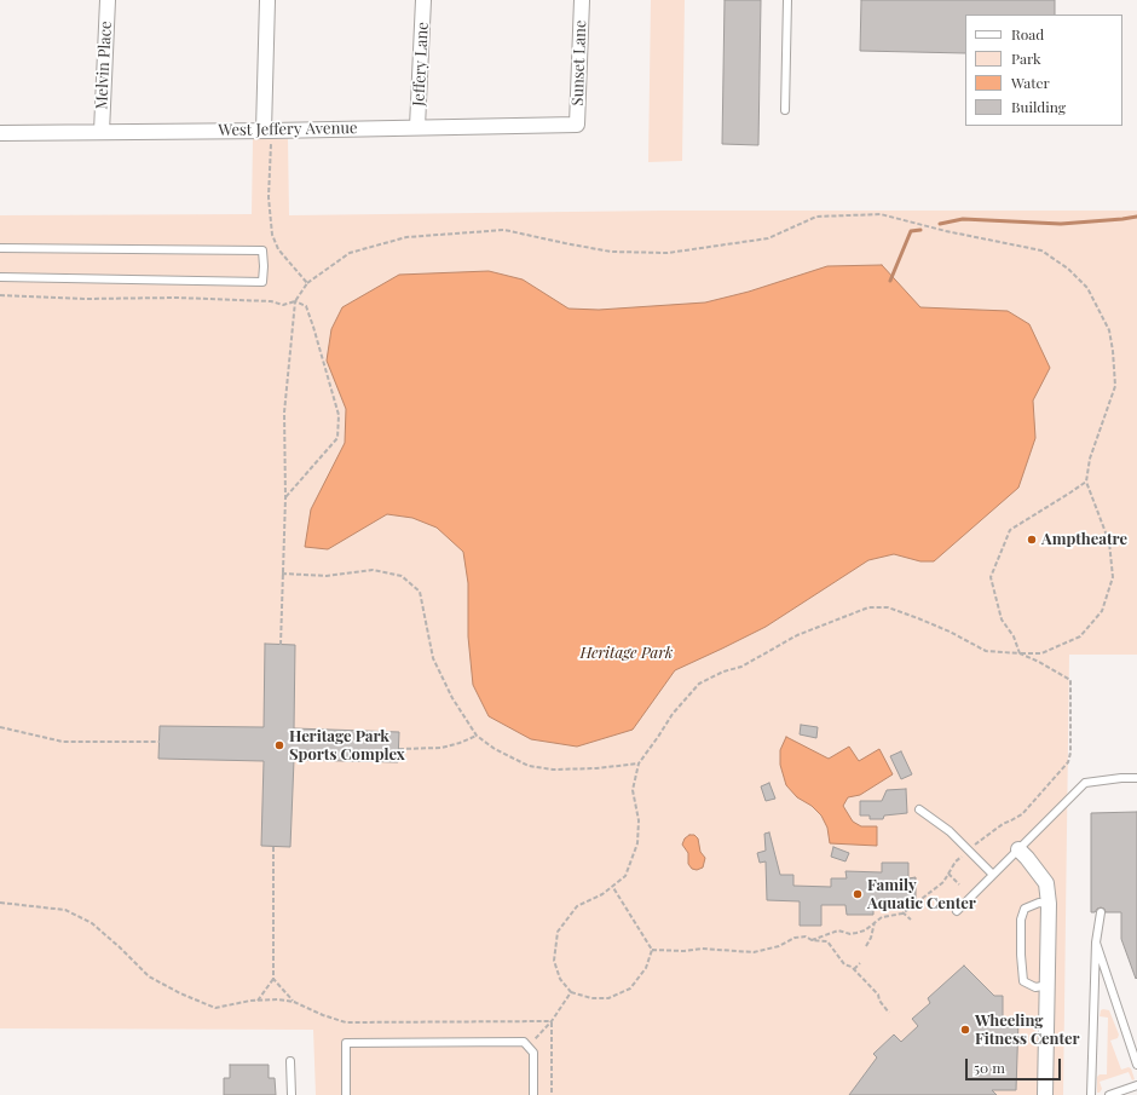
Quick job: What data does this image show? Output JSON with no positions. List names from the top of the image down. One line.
{"streets":{"street":["Sunset Lane","Jeffery Lane","Melvin Place","West Jeffery Avenue"]},"crossings":[["Sunset Lane","West Jeffery Avenue"],["Jeffery Lane","West Jeffery Avenue"],["Melvin Place","West Jeffery Avenue"]],"parks":["Heritage Park"],"places":["Amptheatre","Heritage Park Sports Complex","Family Aquatic Center","Wheeling Fitness Center"],"legend":["Road","Park","Water","Building"],"scale_bar":"50 m"}
